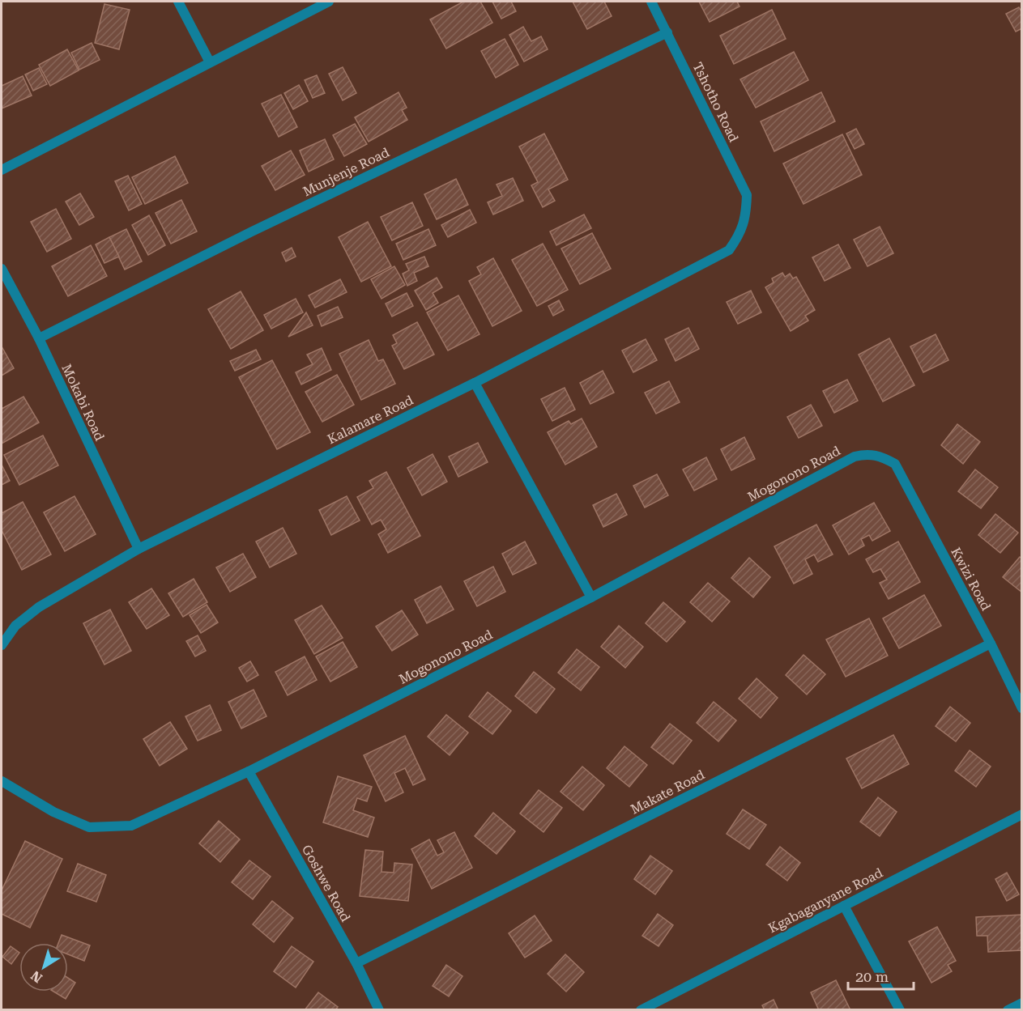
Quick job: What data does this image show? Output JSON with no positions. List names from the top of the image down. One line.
{"streets":{"street":["Tshotho Road","Munjenje Road","Mokabi Road","Kalamare Road","Mogonono Road","Kwizi Road","Makate Road","Goshwe Road","Kgabaganyane Road"]},"crossings":[["Tshotho Road","Munjenje Road"],["Tshotho Road","Kalamare Road"],["Munjenje Road","Mokabi Road"],["Mokabi Road","Kalamare Road"],["Mogonono Road","Kwizi Road"],["Mogonono Road","Goshwe Road"],["Kwizi Road","Makate Road"],["Makate Road","Goshwe Road"]],"scale_bar":"20 m","north":"bottom left"}
